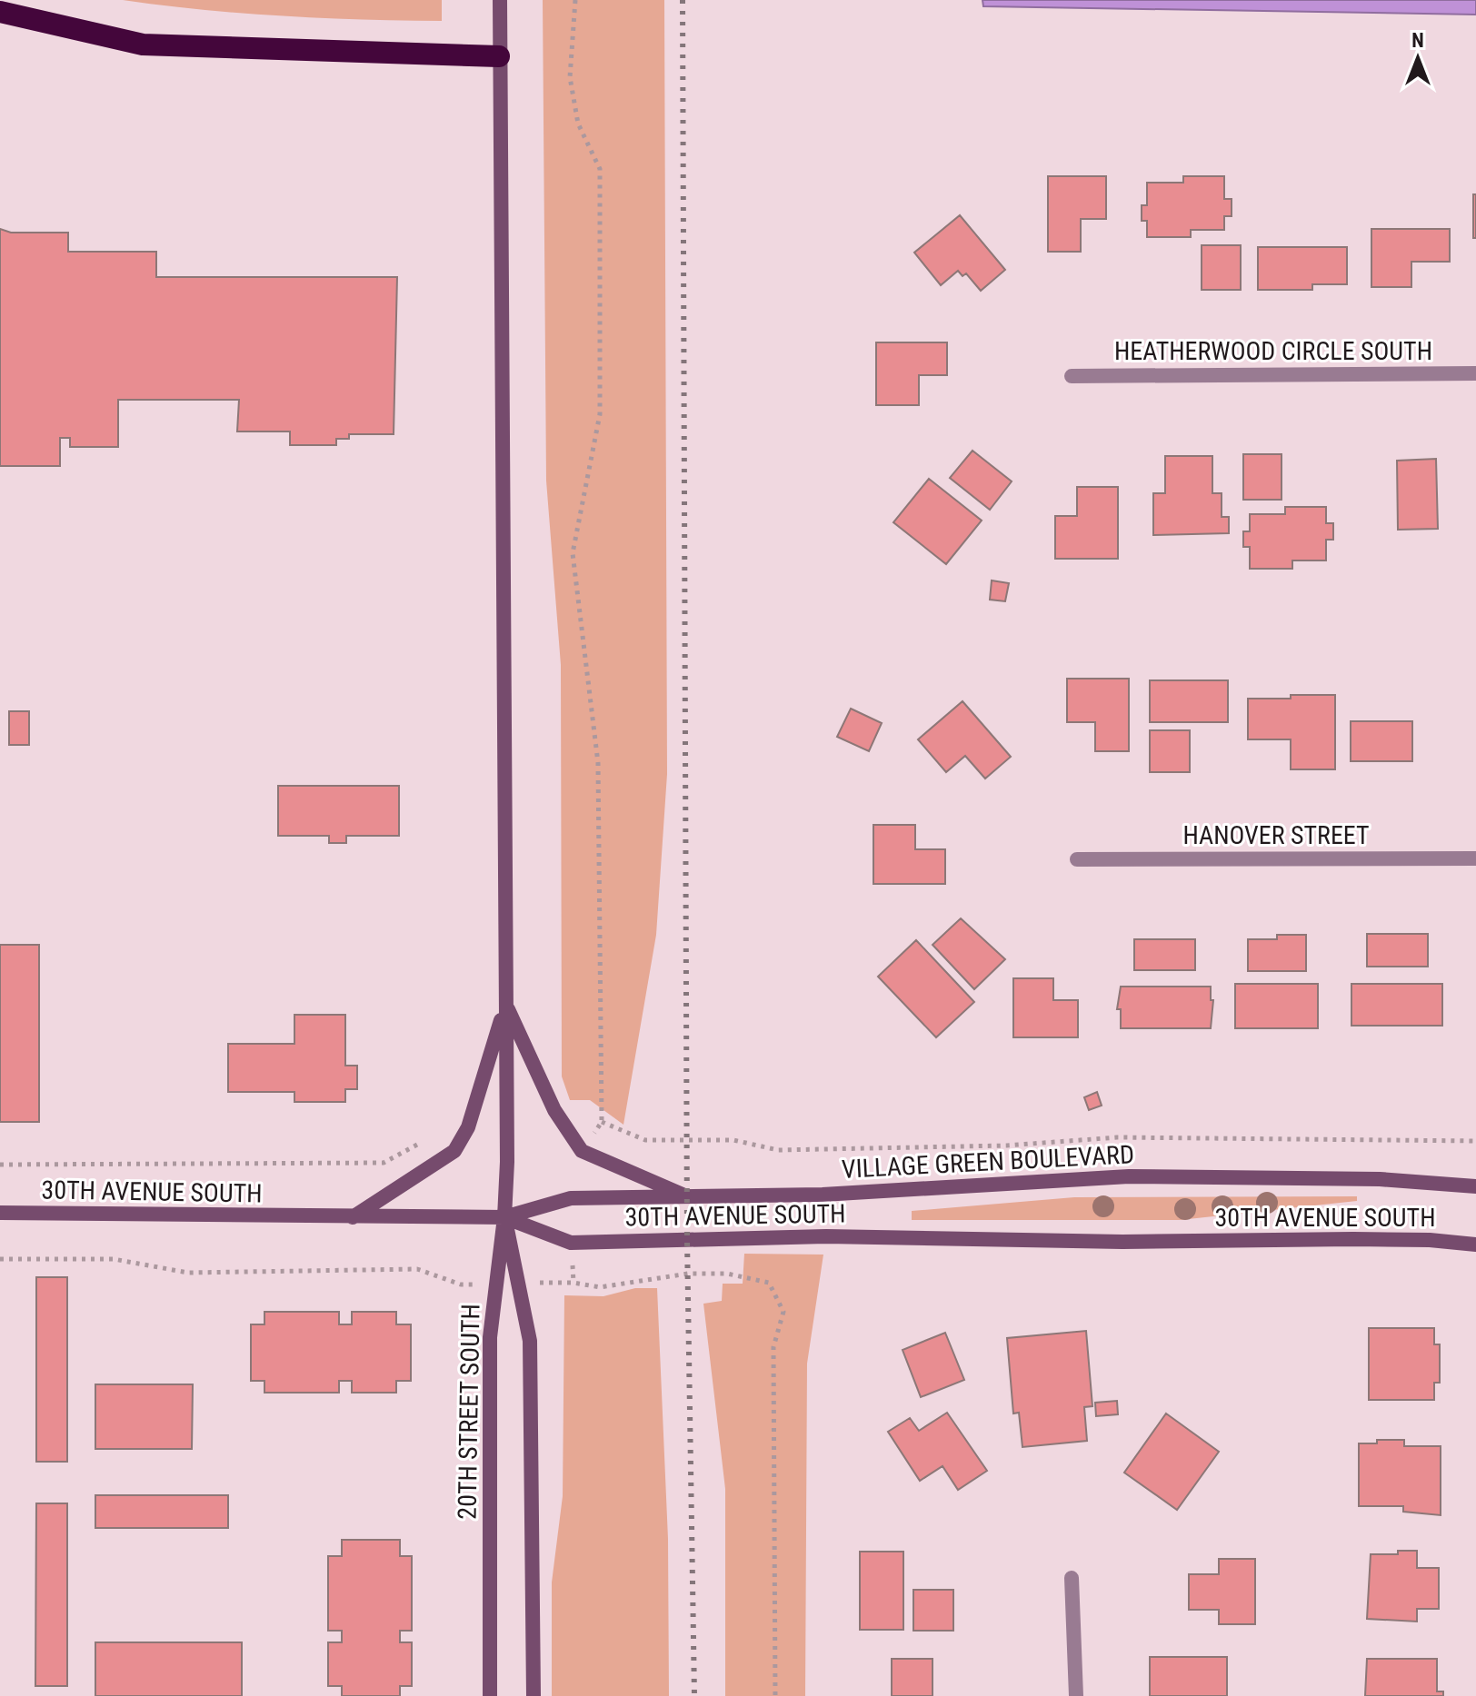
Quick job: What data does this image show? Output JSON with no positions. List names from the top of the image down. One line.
{"streets":{"street":["HEATHERWOOD CIRCLE SOUTH","HANOVER STREET","VILLAGE GREEN BOULEVARD","30TH AVENUE SOUTH","20TH STREET SOUTH"]},"crossings":[["VILLAGE GREEN BOULEVARD","30TH AVENUE SOUTH"],["VILLAGE GREEN BOULEVARD","20TH STREET SOUTH"],["30TH AVENUE SOUTH","20TH STREET SOUTH"]],"north":"top"}
